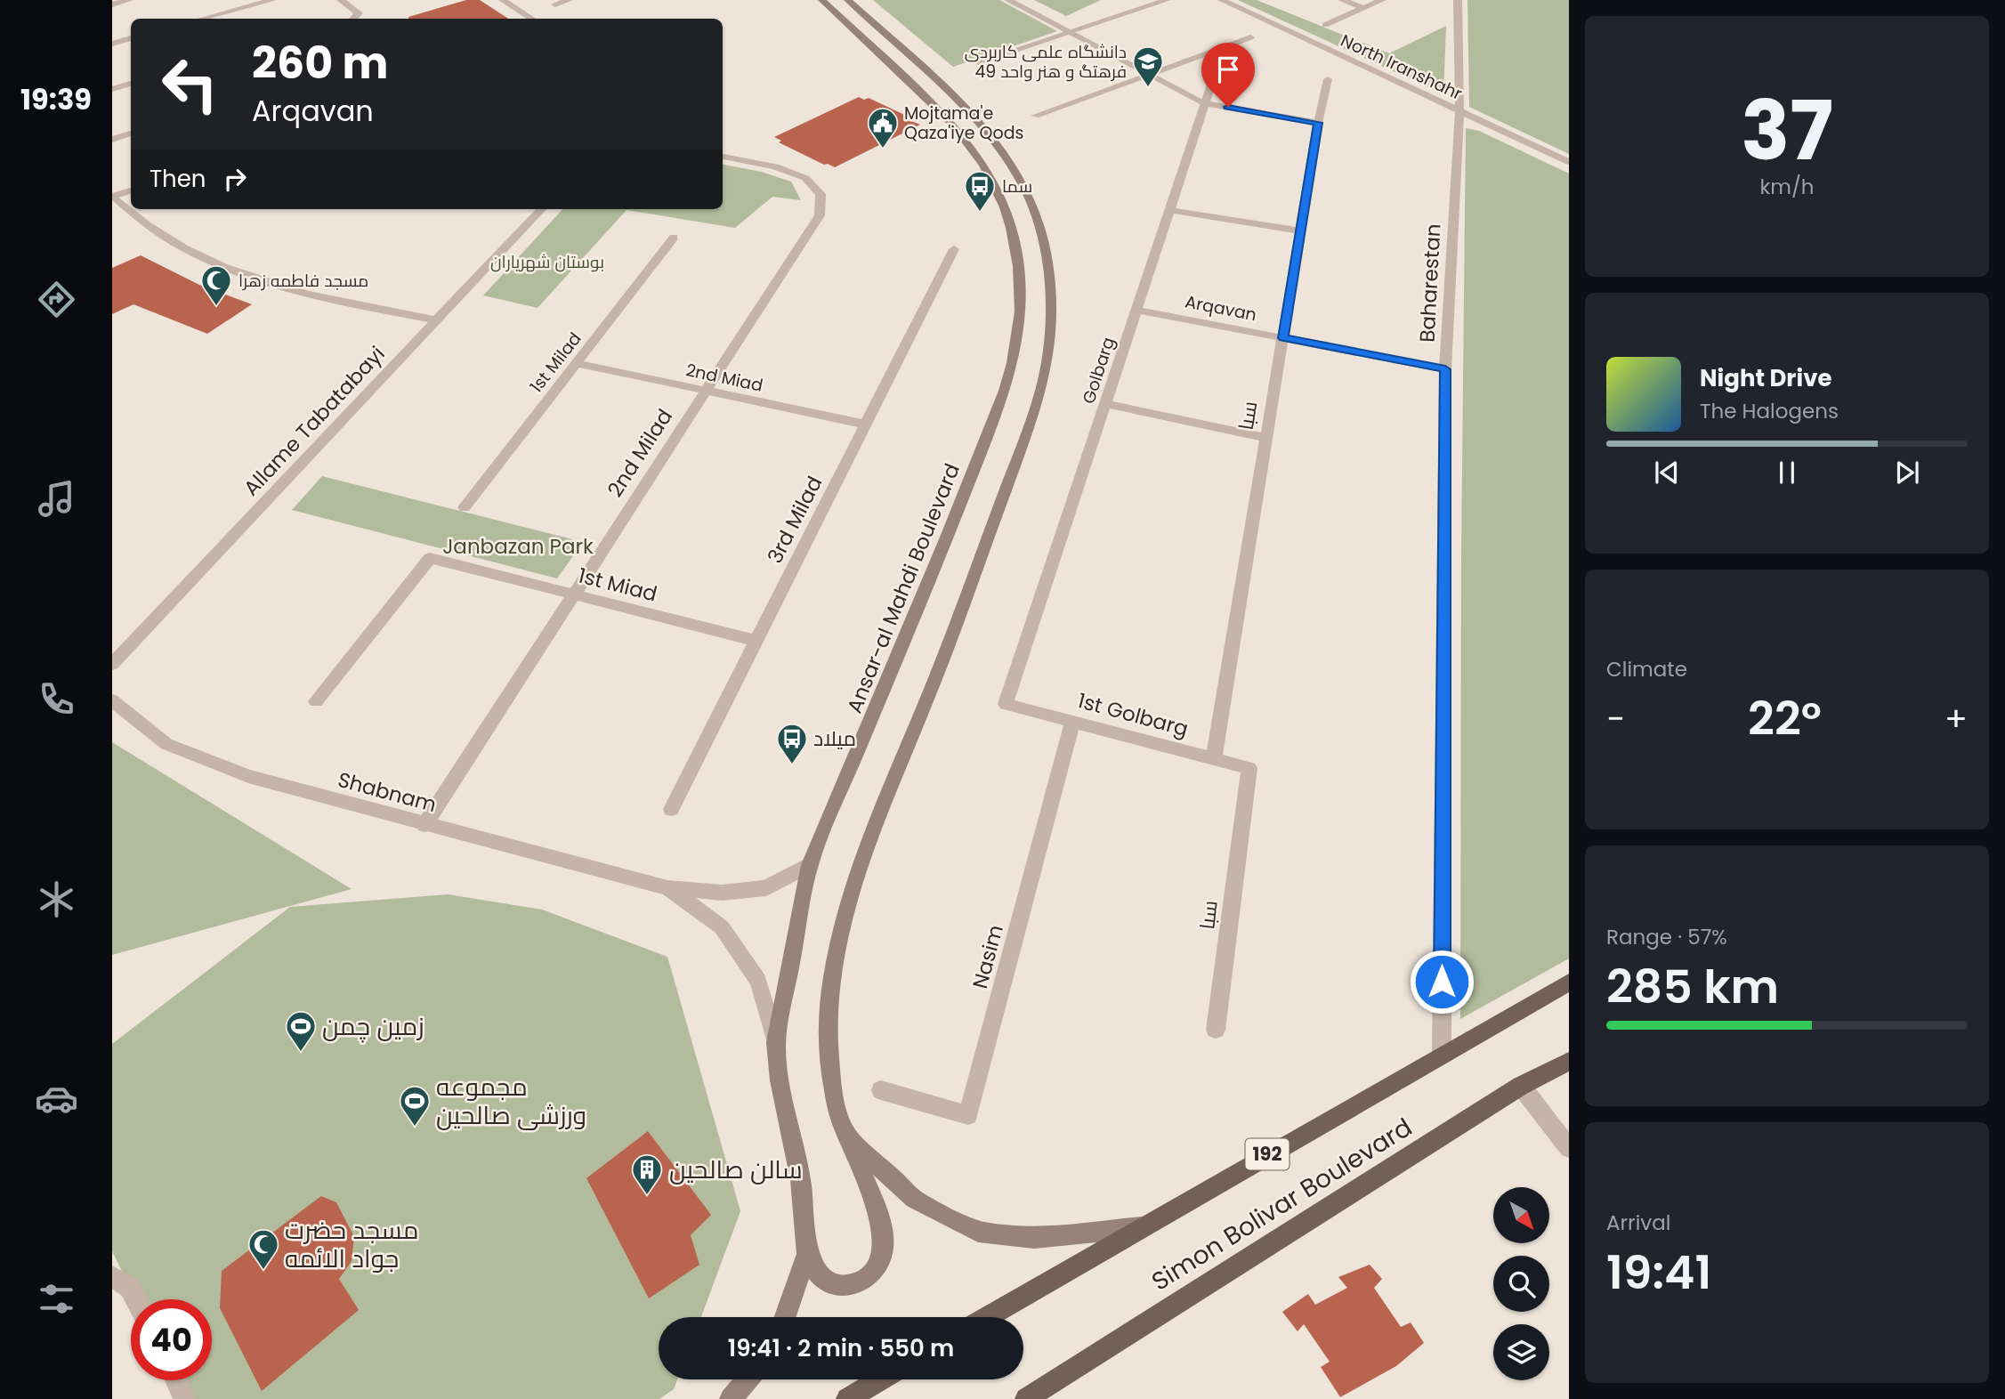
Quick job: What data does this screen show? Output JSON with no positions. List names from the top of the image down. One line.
{"streets":{"main road":["Ansar-al Mahdi Boulevard","192","Simon Bolivar Boulevard"],"street":["North Iranshahr","Baharestan","Arqavan","1st Milad","Golbarg","2nd Miad","سبا","Allame Tabatabayi","2nd Milad","3rd Milad","1st Miad","1st Golbarg","Shabnam","Nasim"]},"crossings":[["North Iranshahr","Baharestan"],["Baharestan","Arqavan"],["Baharestan","Simon Bolivar Boulevard"],["Arqavan","Golbarg"],["Arqavan","سبا"],["1st Milad","2nd Miad"],["Golbarg","1st Golbarg"],["2nd Miad","2nd Milad"],["2nd Miad","3rd Milad"],["سبا","1st Golbarg"],["2nd Milad","1st Miad"],["2nd Milad","Shabnam"],["3rd Milad","1st Miad"],["1st Golbarg","Nasim"]],"parks":["بوستان شهریاران","Janbazan Park"],"places":{"school or university":["دانشگاه علمی کاربردی فرهتگ و هنر واحد 49"],"public building":["Mojtama'e Qaza'iye Qods"],"bus stop":["سما","میلاد"],"mosque":["مسجد فاطمه زهرا","مسجد حضرت جواد الائمه"],"sports":["زمین چمن","مجموعه ورزشی صالحین"],"building":["سالن صالحین"]},"north":"bottom right","page":{"tabs":"19:39","tile":[["37","km/h"],"Climate",["Range · 57%","285 km"],["Arrival","19:41"]],"turn":["260 m","Arqavan"],"then":"Then","song":["Night Drive","The Halogens"],"heat":["−","22°","+"],"limit":"40","trip":"19:41 · 2 min · 550 m"}}
